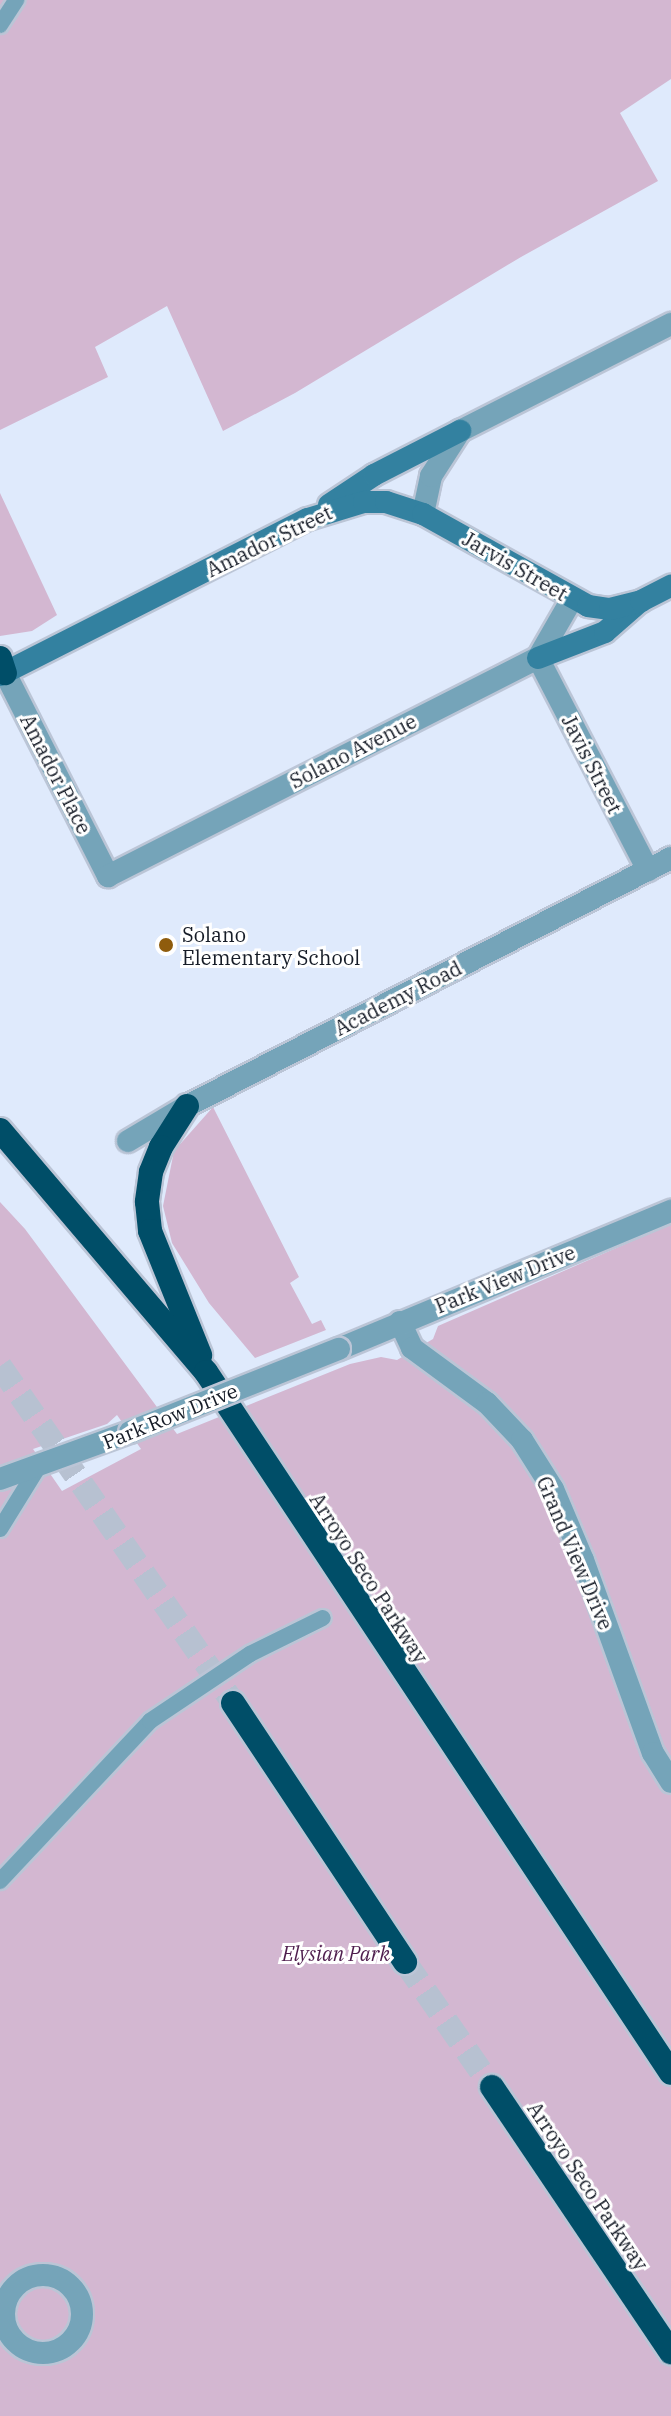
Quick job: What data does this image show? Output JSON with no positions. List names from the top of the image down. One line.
{"streets":{"highway":["Arroyo Seco Parkway"],"main road":["Amador Street","Jarvis Street"],"street":["Solano Avenue","Javis Street","Amador Place","Academy Road","Park View Drive","Park Row Drive","Grand View Drive"]},"crossings":[["Amador Street","Jarvis Street"],["Amador Street","Amador Place"],["Solano Avenue","Javis Street"],["Solano Avenue","Amador Place"],["Javis Street","Academy Road"],["Park View Drive","Park Row Drive"],["Park View Drive","Grand View Drive"]],"parks":["Elysian Park"],"places":["Solano Elementary School"]}
